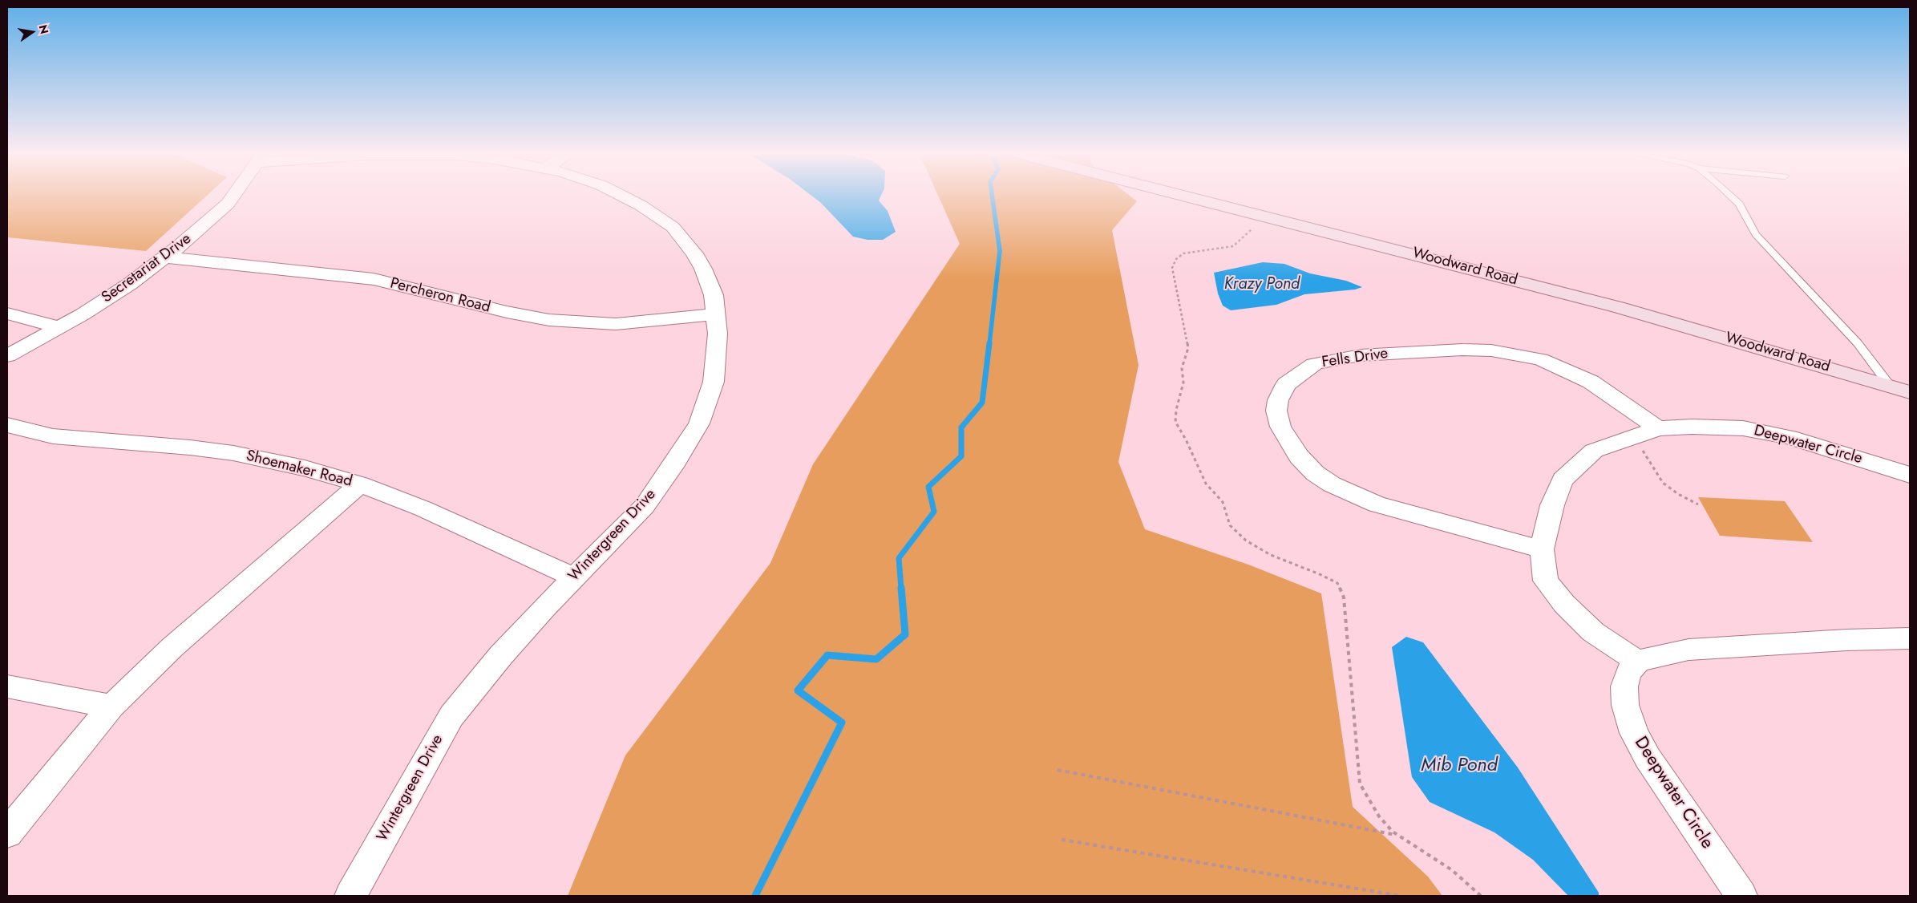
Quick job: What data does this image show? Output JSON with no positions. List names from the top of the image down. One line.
{"streets":{"street":["Woodward Road","Secretariat Drive","Percheron Road","Fells Drive","Deepwater Circle","Shoemaker Road","Wintergreen Drive"]},"crossings":[["Secretariat Drive","Percheron Road"],["Percheron Road","Wintergreen Drive"],["Fells Drive","Deepwater Circle"],["Shoemaker Road","Wintergreen Drive"]],"water":["Krazy Pond","Mib Pond"],"north":"right"}
